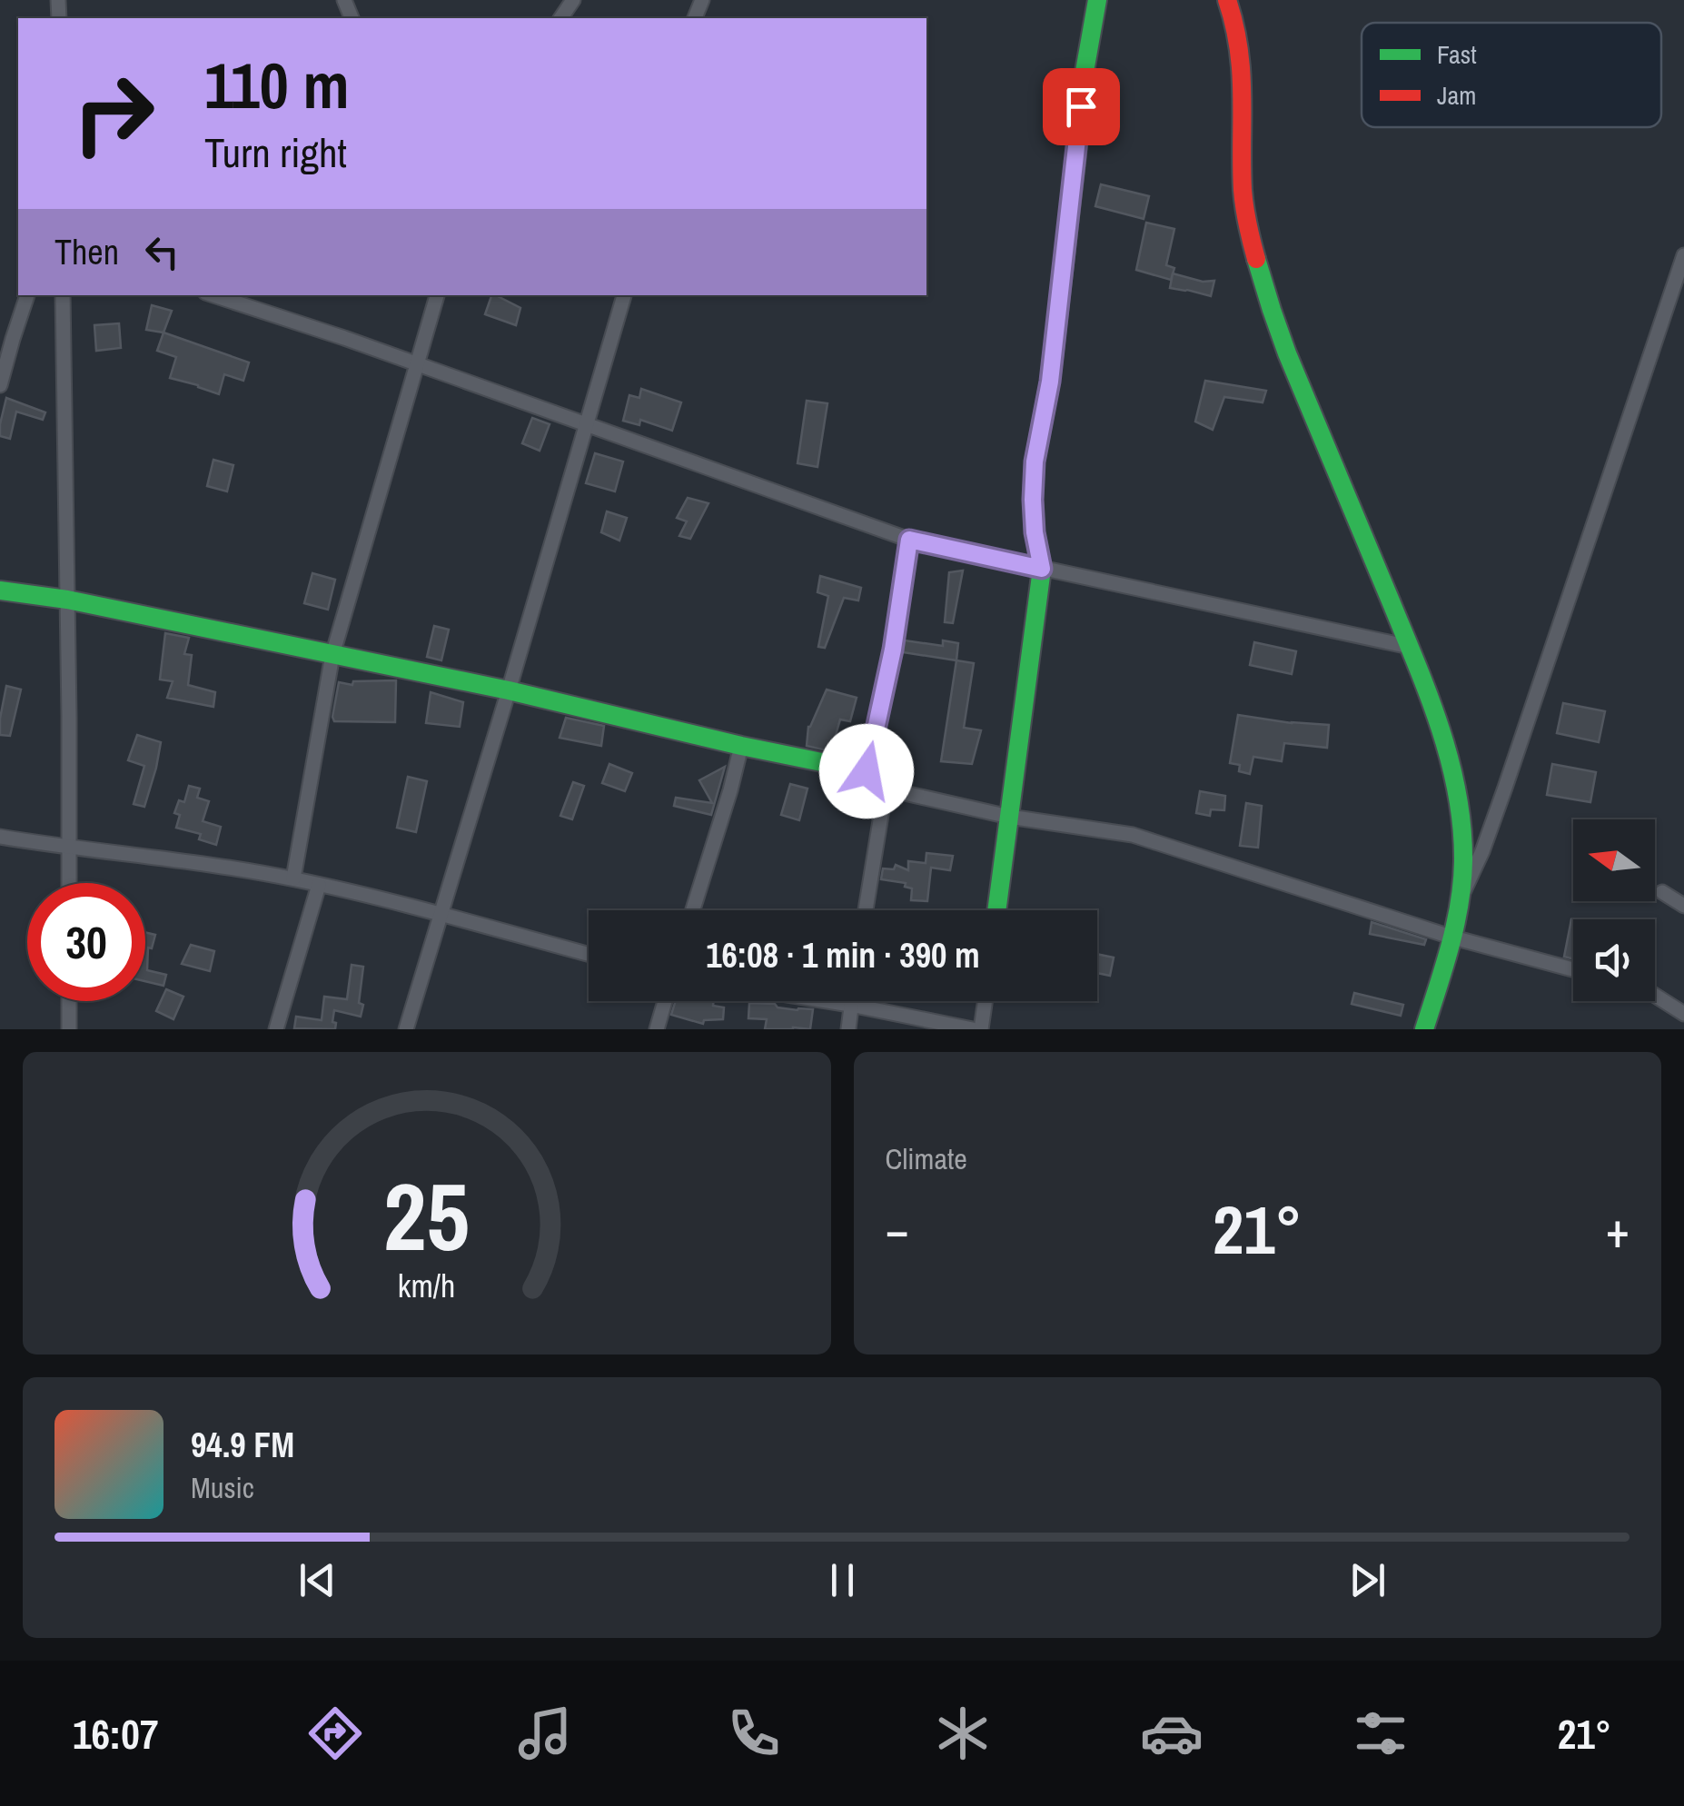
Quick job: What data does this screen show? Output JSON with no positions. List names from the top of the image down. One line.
{"legend":["Fast","Jam"],"north":"left","page":{"turn":["110 m","Turn right"],"then":"Then","limit":"30","trip":"16:08 · 1 min · 390 m","tile":"Climate","heat":["−","21°","+"],"song":["94.9 FM","Music"],"tabs":["16:07","21°"],"gauge":["25","km/h"]}}
